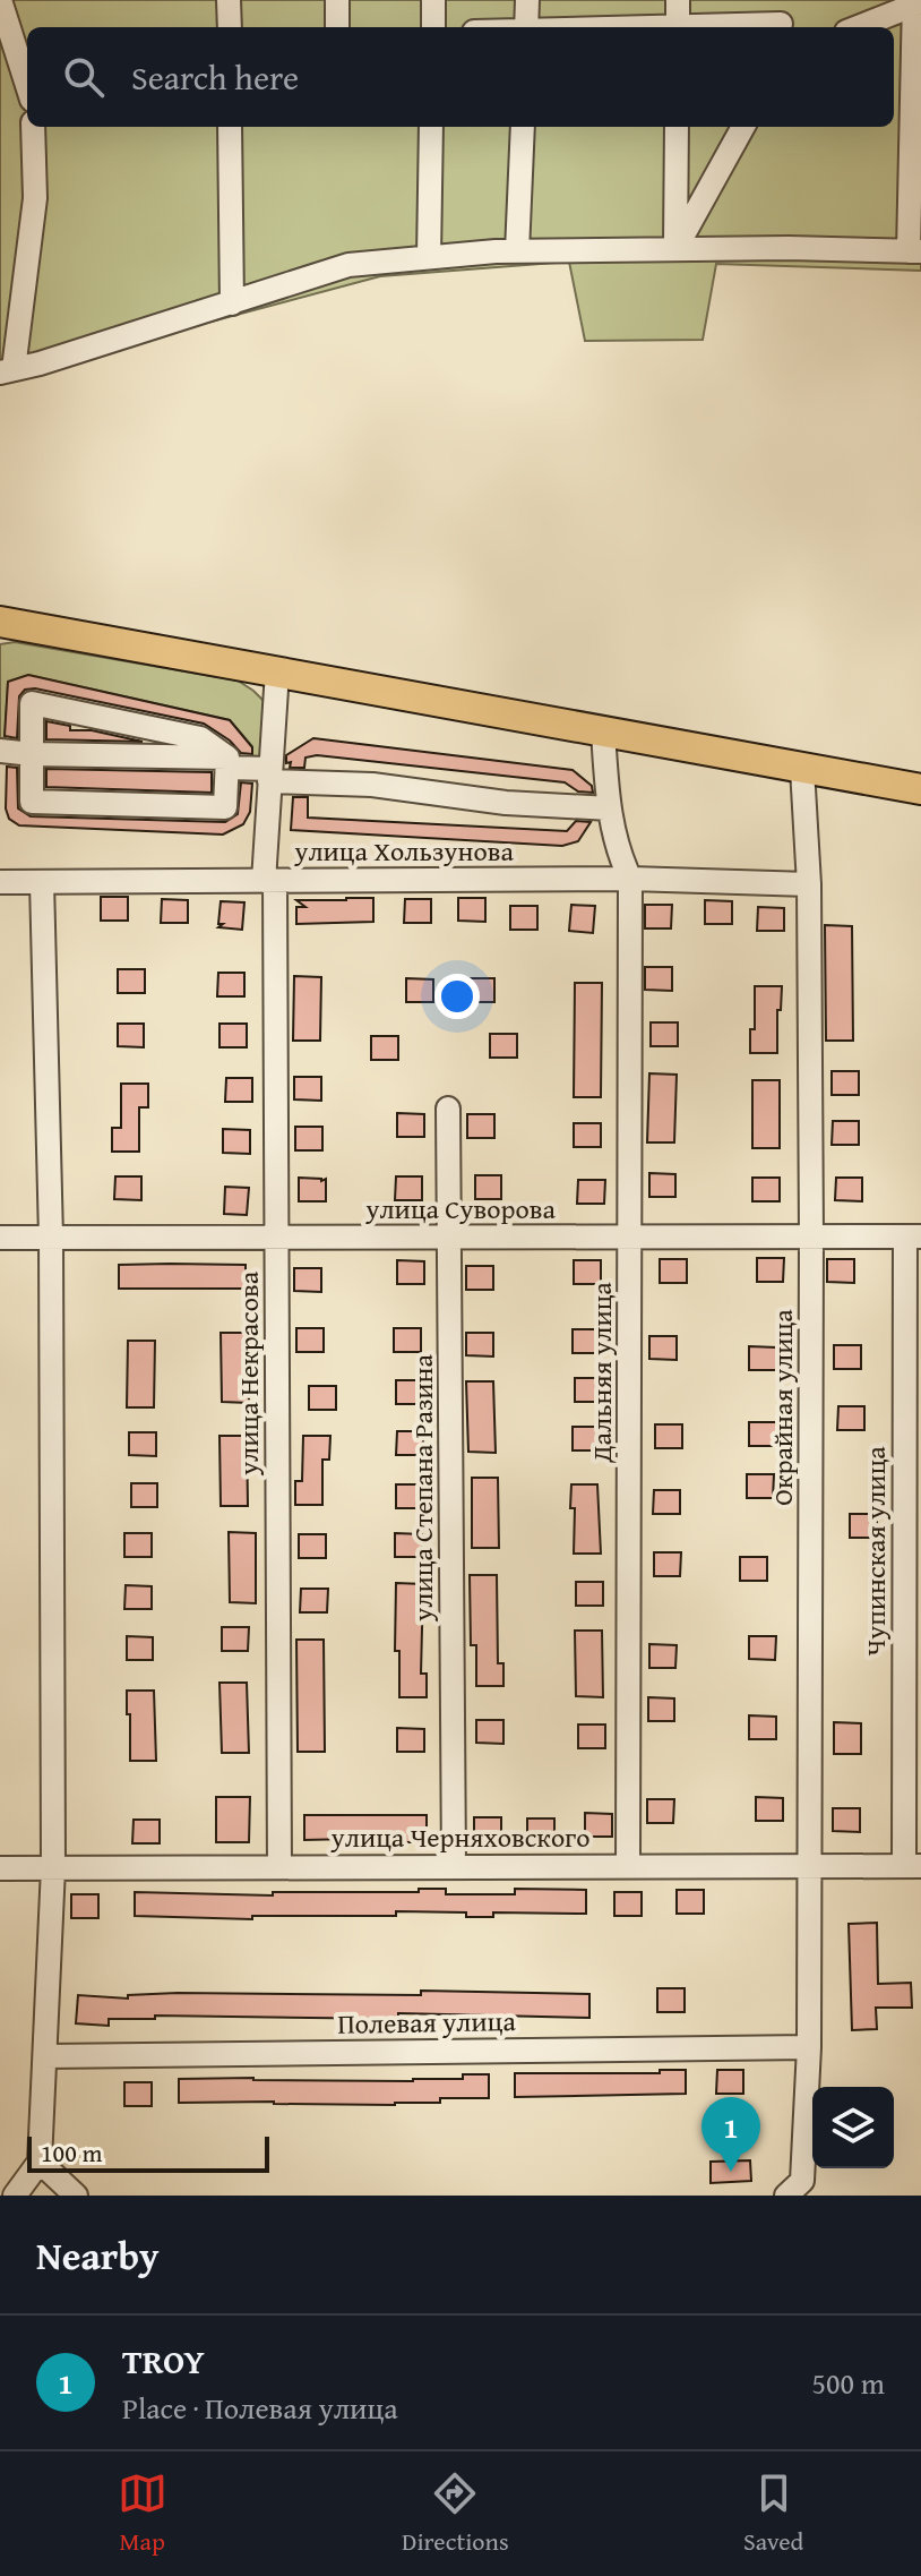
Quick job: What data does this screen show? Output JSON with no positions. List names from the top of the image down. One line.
{"streets":{"street":["улица Хользунова","улица Суворова","Дальняя улица","улица Некрасова","Окрайная улица","улица Степана Разина","Чупинская улица","улица Черняховского","Полевая улица"]},"crossings":[["улица Хользунова","Дальняя улица"],["улица Хользунова","улица Некрасова"],["улица Хользунова","Окрайная улица"],["улица Суворова","Дальняя улица"],["улица Суворова","улица Некрасова"],["улица Суворова","Окрайная улица"],["улица Суворова","улица Степана Разина"],["улица Суворова","Чупинская улица"],["Дальняя улица","улица Черняховского"],["улица Некрасова","улица Черняховского"],["Окрайная улица","улица Черняховского"],["Окрайная улица","Полевая улица"],["улица Степана Разина","улица Черняховского"],["Чупинская улица","улица Черняховского"]],"scale_bar":"100 m","page":{"search":"Search here","pins":"1","scale":"100 m","heading":"Nearby","list":[{"mark":"1","name":"TROY","note":"Place · Полевая улица","value":"500 m"}],"nav":["Map","Directions","Saved"]}}
